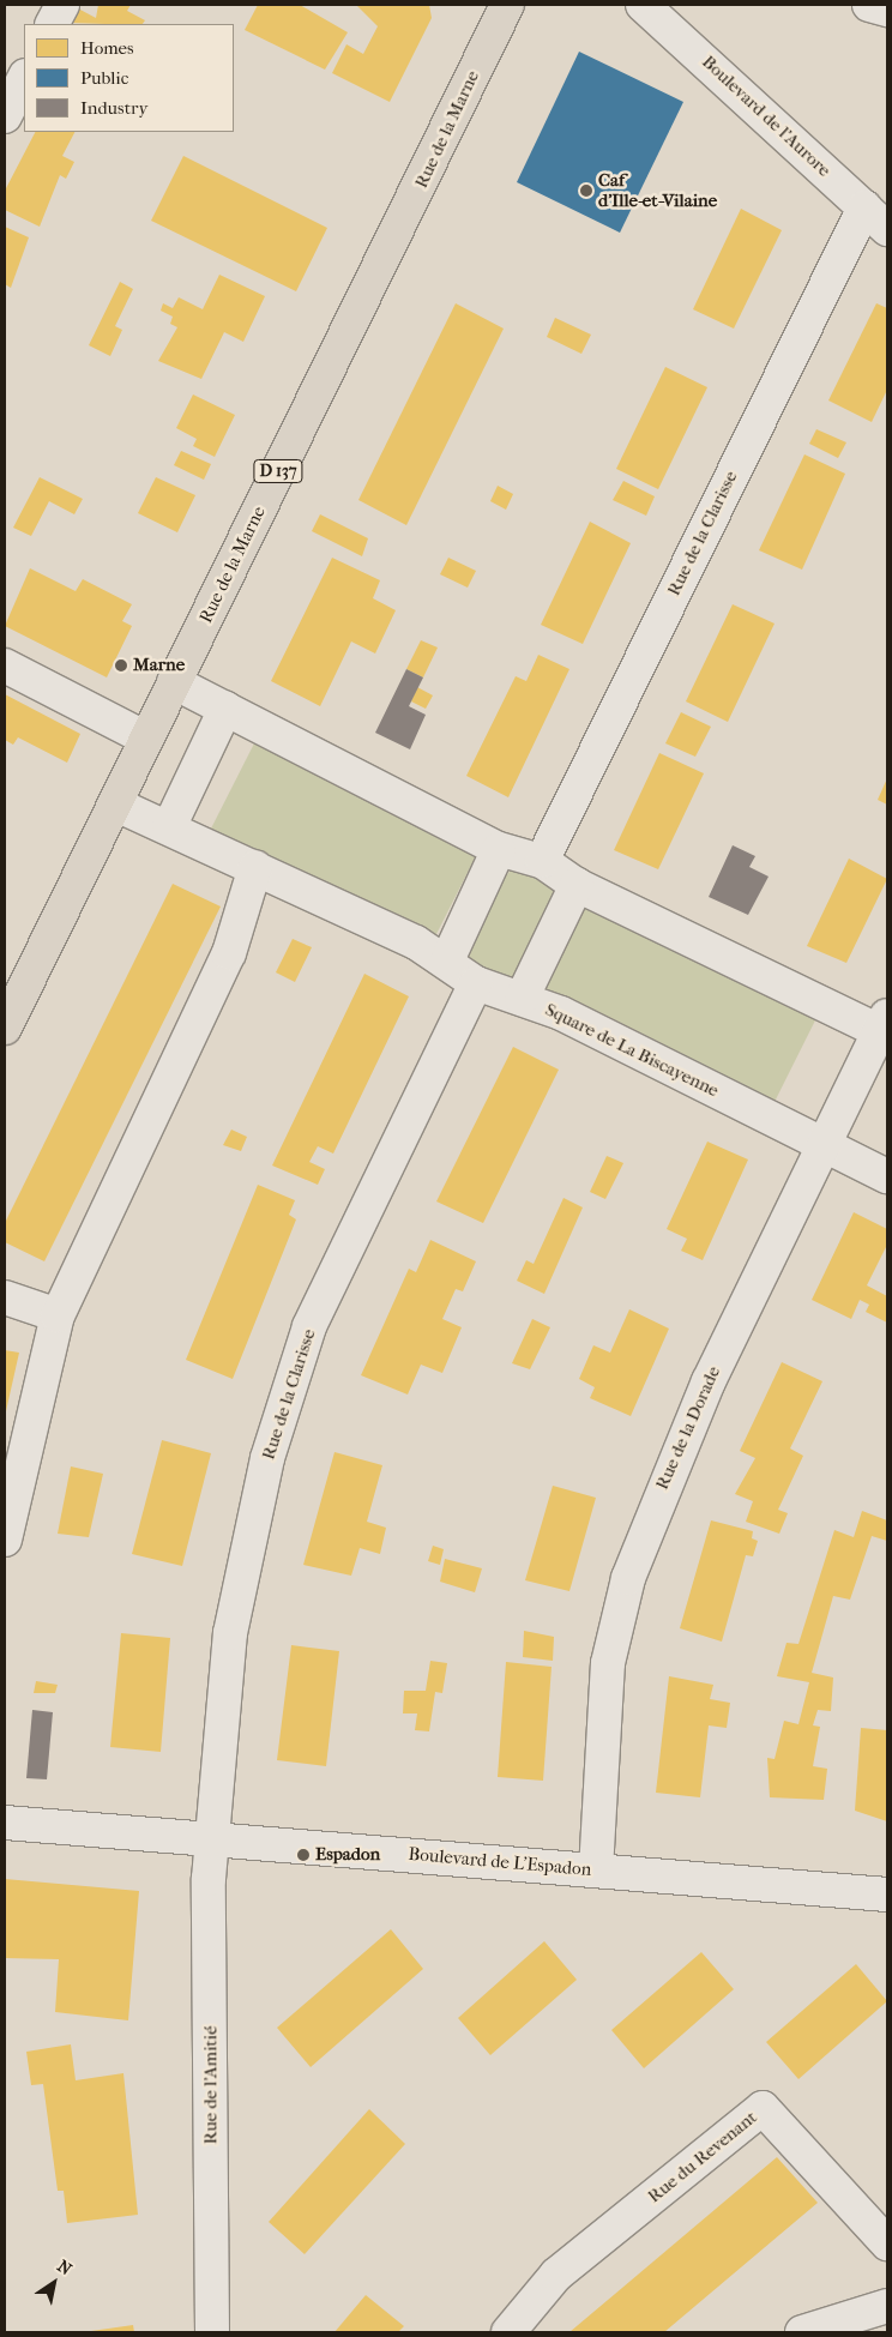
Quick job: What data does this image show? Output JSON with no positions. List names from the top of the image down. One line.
{"streets":{"main road":["Rue de la Marne","D 137"],"street":["Boulevard de l'Aurore","Rue de la Clarisse","Square de La Biscayenne","Rue de la Dorade","Boulevard de L'Espadon","Rue de l'Amitié","Rue du Revenant"]},"crossings":[["Boulevard de l'Aurore","Rue de la Clarisse"],["Rue de la Marne","Square de La Biscayenne"],["Rue de la Clarisse","Square de La Biscayenne"],["Rue de la Clarisse","Boulevard de L'Espadon"],["Rue de la Clarisse","Rue de l'Amitié"],["Square de La Biscayenne","Rue de la Dorade"],["Rue de la Dorade","Boulevard de L'Espadon"],["Boulevard de L'Espadon","Rue de l'Amitié"]],"places":["Caf d'Ille-et-Vilaine","Marne","Espadon"],"legend":["Homes","Public","Industry"],"north":"top right"}
